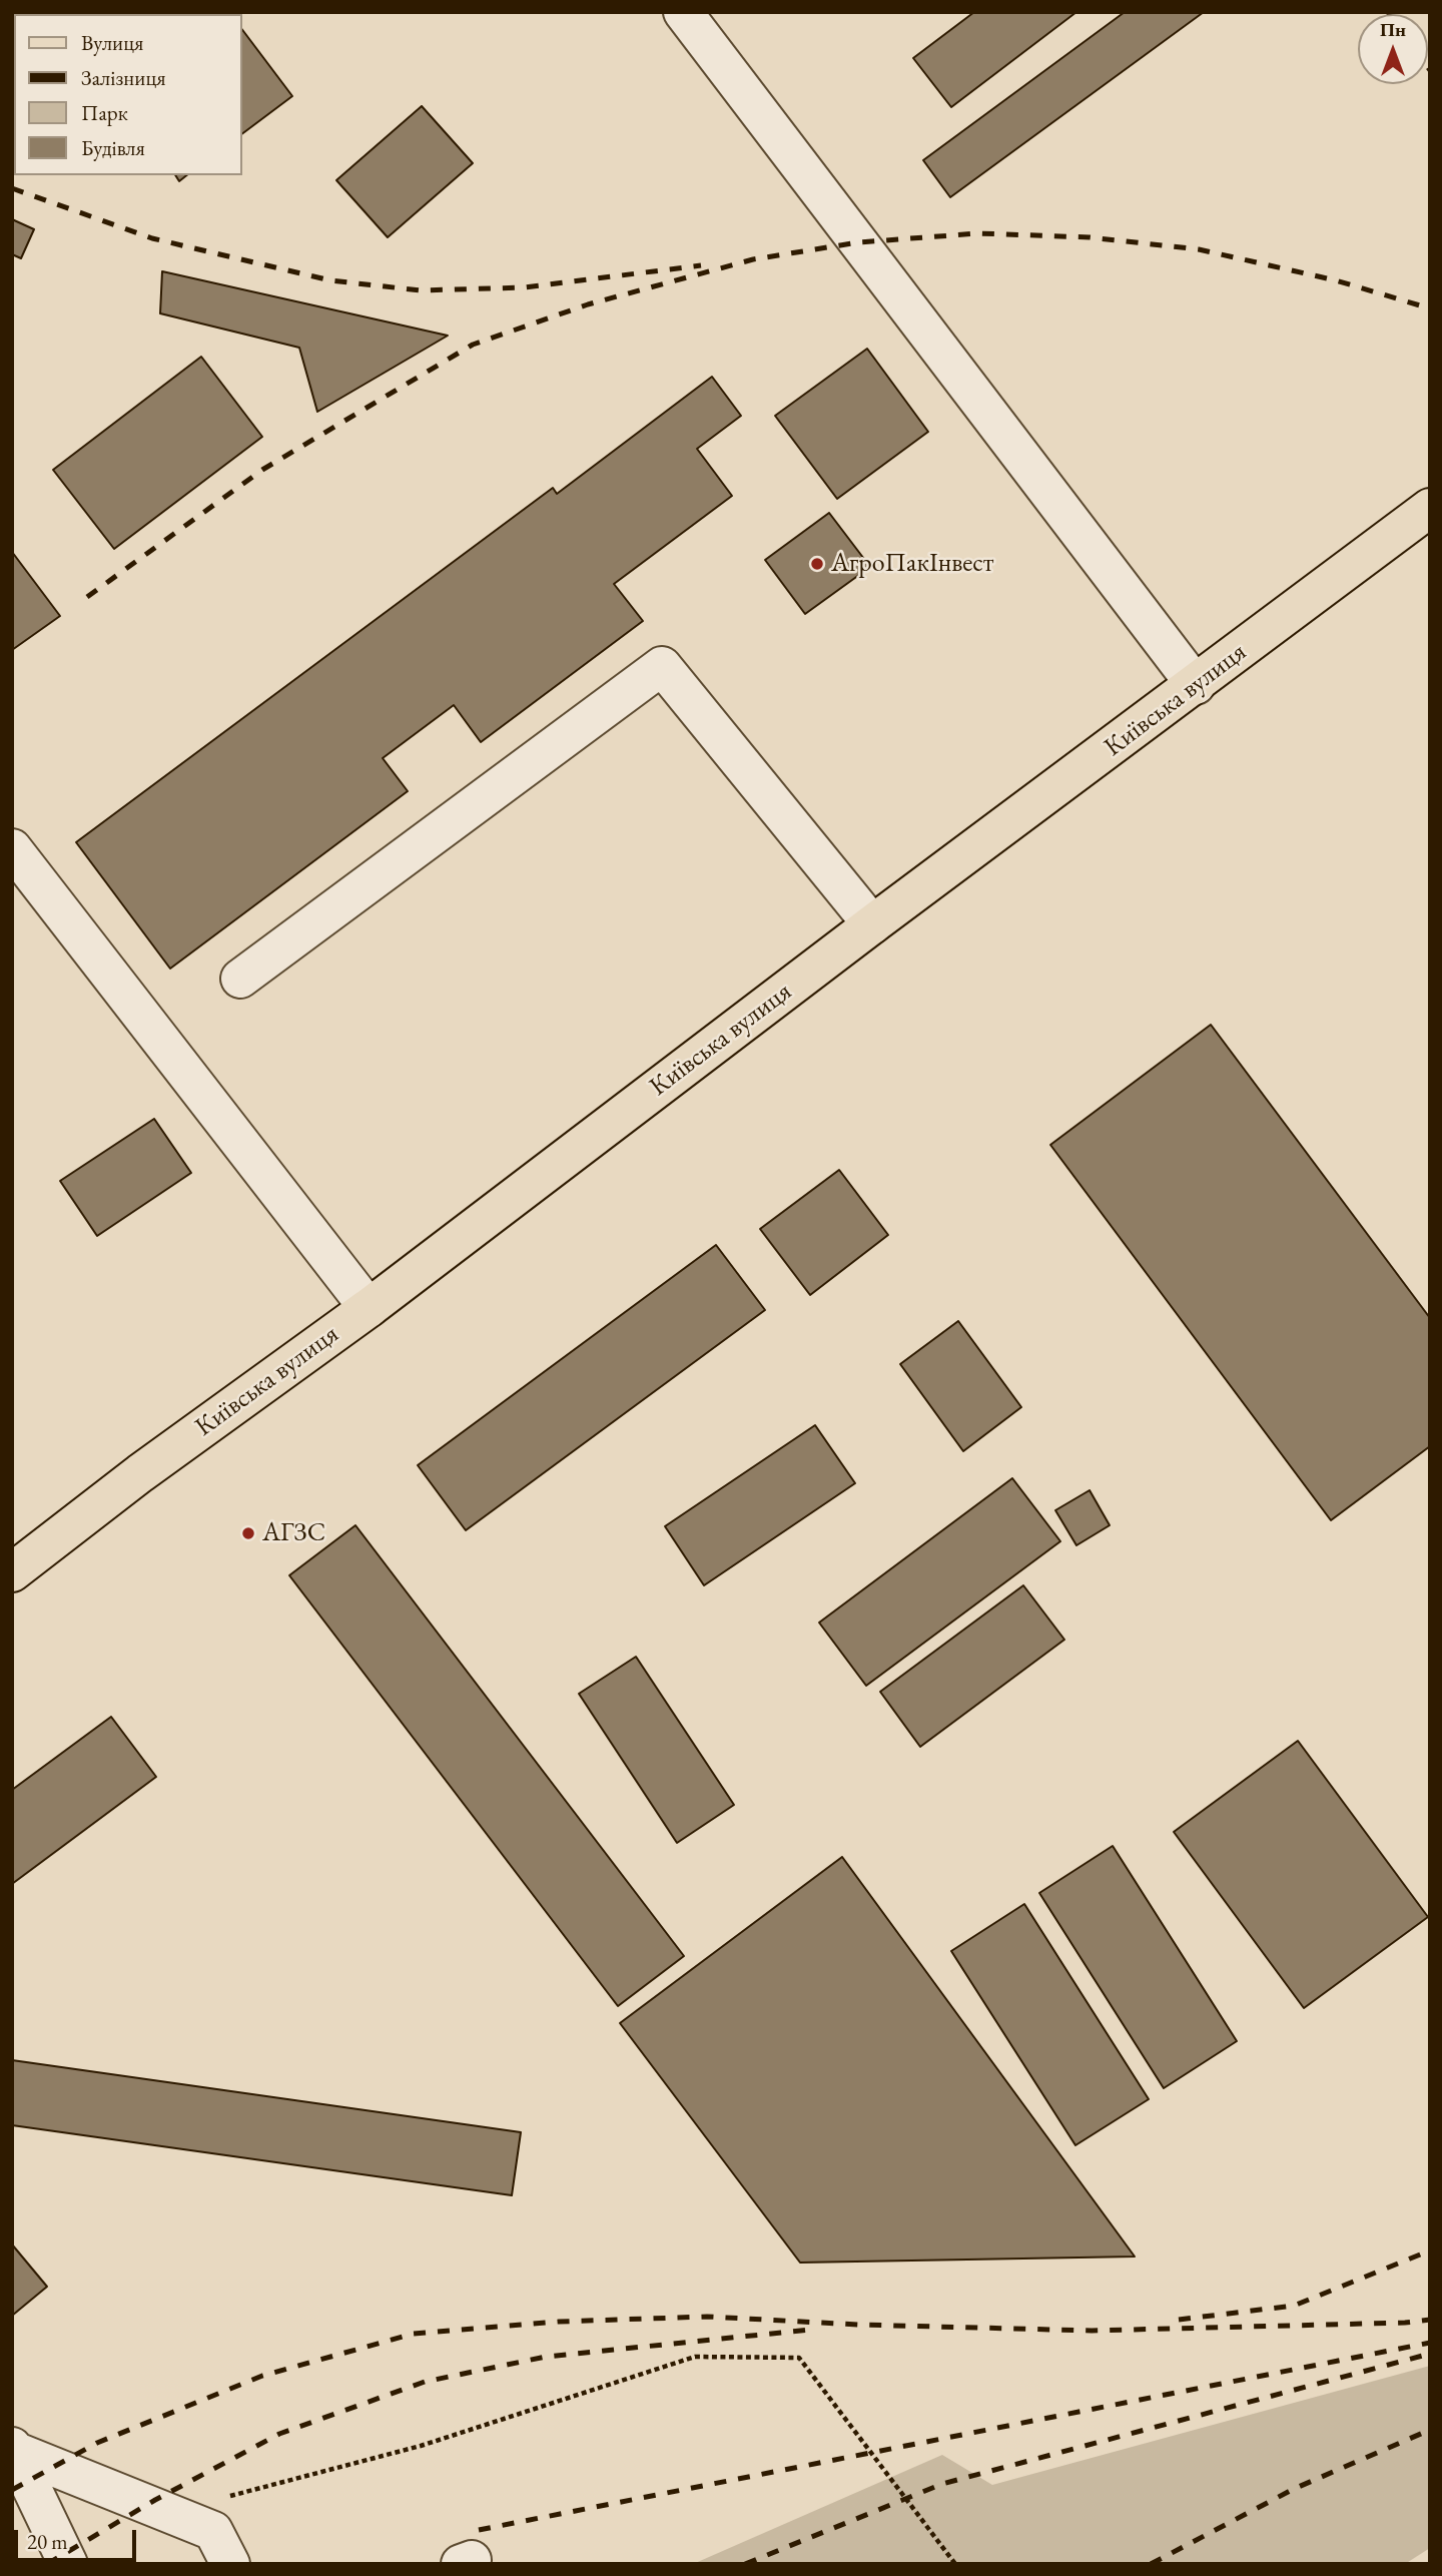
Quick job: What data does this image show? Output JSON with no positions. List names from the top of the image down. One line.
{"streets":{"main road":["Київська вулиця"]},"places":["АгроПакІнвест","АГЗС"],"legend":["Вулиця","Залізниця","Парк","Будівля"],"scale_bar":"20 m","north":"top"}
